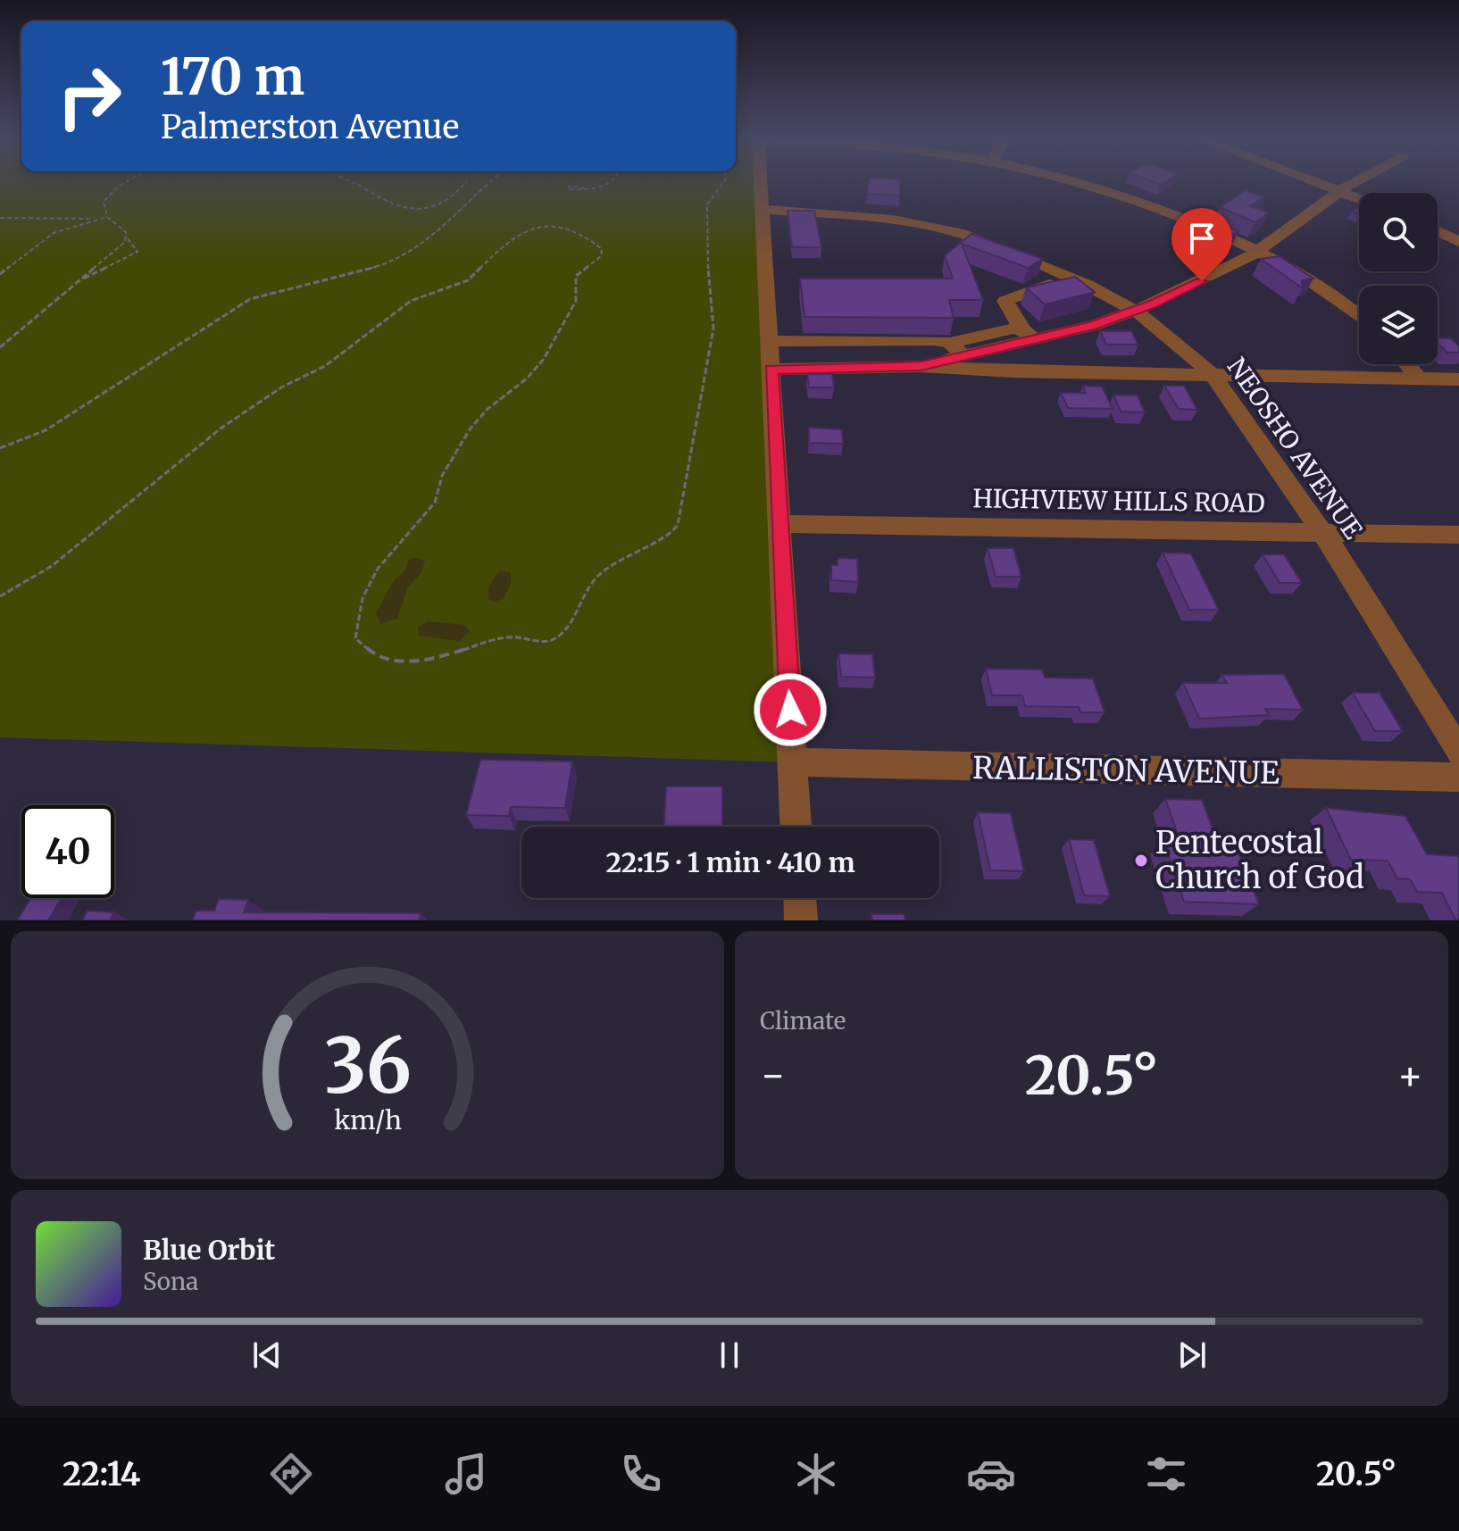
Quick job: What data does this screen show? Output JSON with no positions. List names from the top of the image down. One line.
{"streets":{"street":["NEOSHO AVENUE","HIGHVIEW HILLS ROAD","RALLISTON AVENUE"]},"crossings":[["NEOSHO AVENUE","HIGHVIEW HILLS ROAD"]],"places":["Pentecostal Church of God"],"page":{"turn":["170 m","Palmerston Avenue"],"limit":"40","trip":"22:15 · 1 min · 410 m","tile":"Climate","heat":["−","20.5°","+"],"song":["Blue Orbit","Sona"],"tabs":["22:14","20.5°"],"gauge":["36","km/h"]}}
